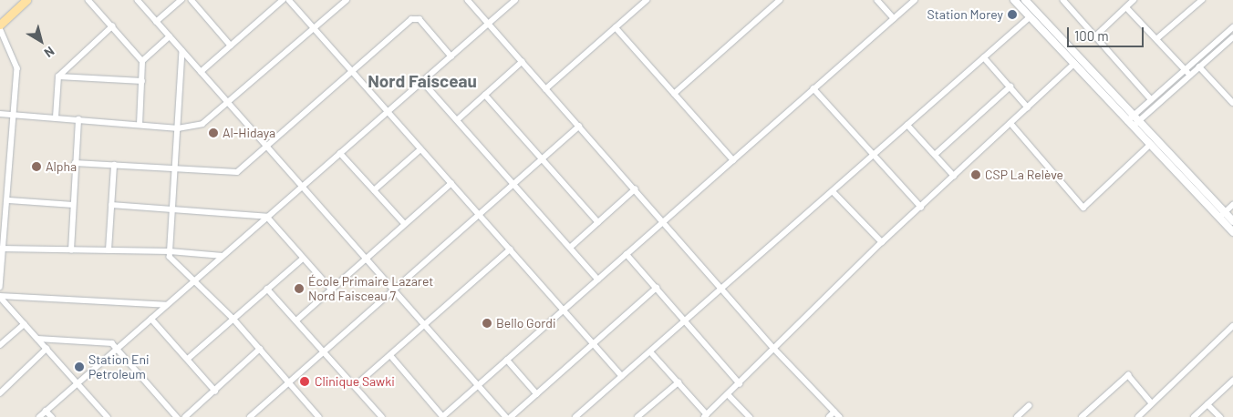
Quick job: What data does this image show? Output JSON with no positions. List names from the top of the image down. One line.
{"districts":["Nord Faisceau"],"places":["Station Morey","Al-Hidaya","Alpha","CSP La Relève","École Primaire Lazaret Nord Faisceau 7","Bello Gordi","Station Eni Petroleum","Clinique Sawki"],"scale_bar":"100 m","north":"bottom right"}
